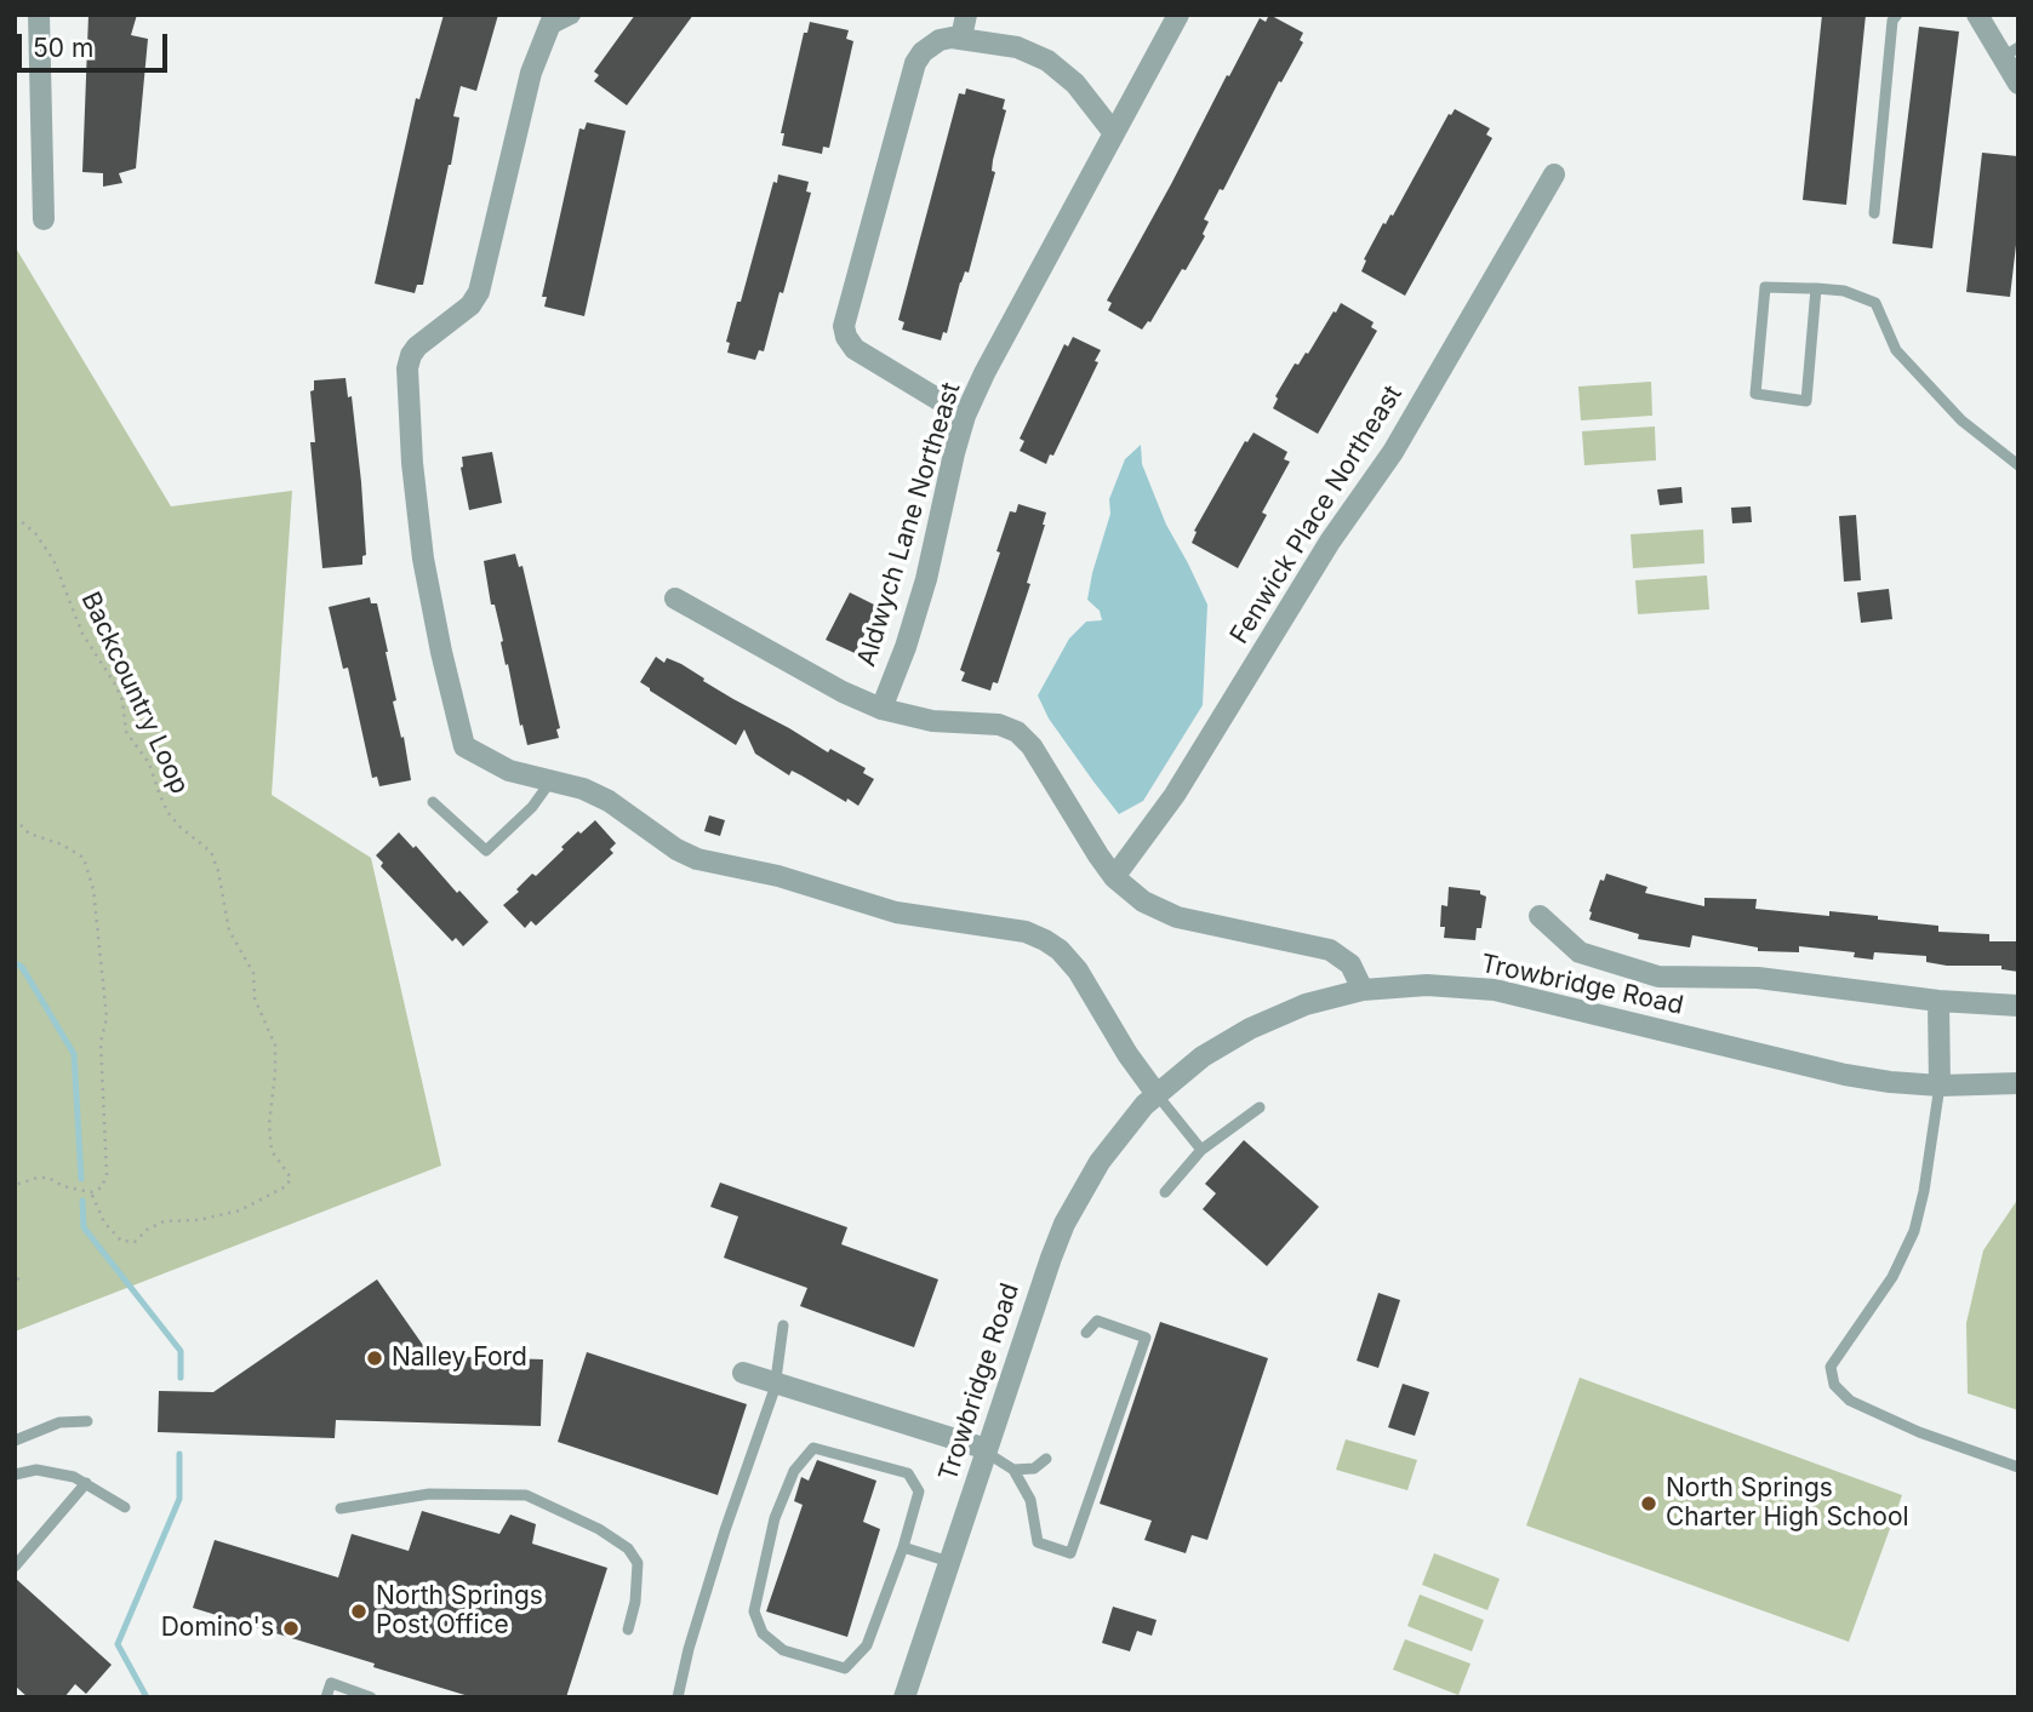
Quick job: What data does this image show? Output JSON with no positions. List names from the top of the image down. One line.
{"streets":{"street":["Fenwick Place Northeast","Aldwych Lane Northeast","Trowbridge Road"],"path":["Backcountry Loop"]},"places":["Nalley Ford","North Springs Charter High School","North Springs Post Office","Domino's"],"scale_bar":"50 m"}
